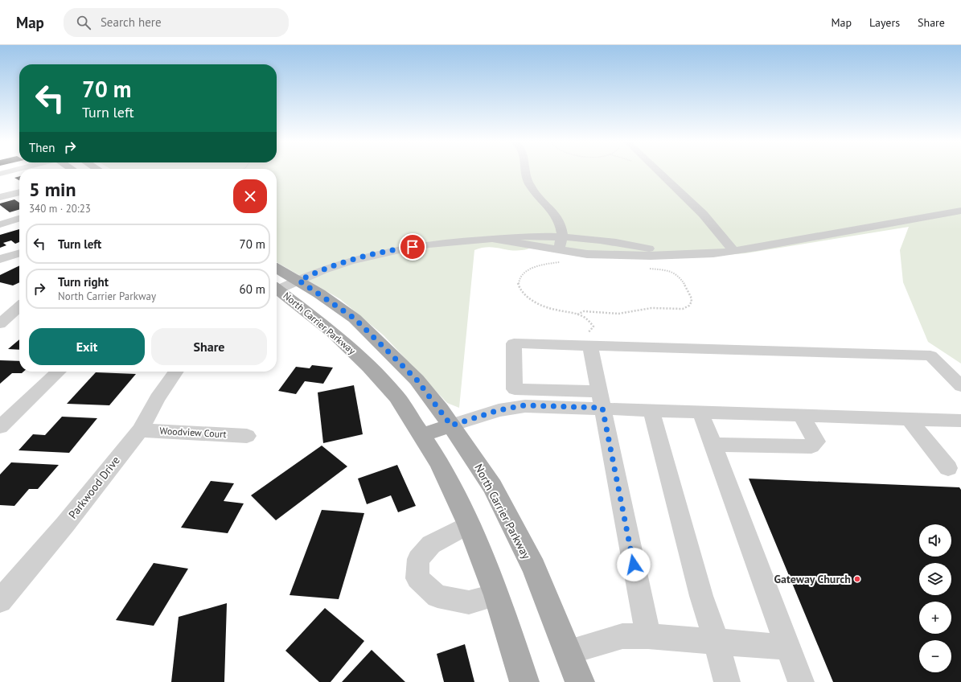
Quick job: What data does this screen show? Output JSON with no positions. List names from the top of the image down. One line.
{"streets":{"main road":["North Carrier Parkway"],"street":["Woodview Court","Parkwood Drive"]},"crossings":[["Woodview Court","Parkwood Drive"]],"places":["Gateway Church"],"page":{"header":"Map","search":"Search here","nav":["Map","Layers","Share"],"turn":["70 m","Turn left"],"then":"Then","heading":["5 min","340 m · 20:23"],"list":[{"name":"Turn left","value":"70 m"},{"name":"Turn right","note":"North Carrier Parkway","value":"60 m"}],"buttons":["Exit","Share"],"map_buttons":["+","−"]}}
